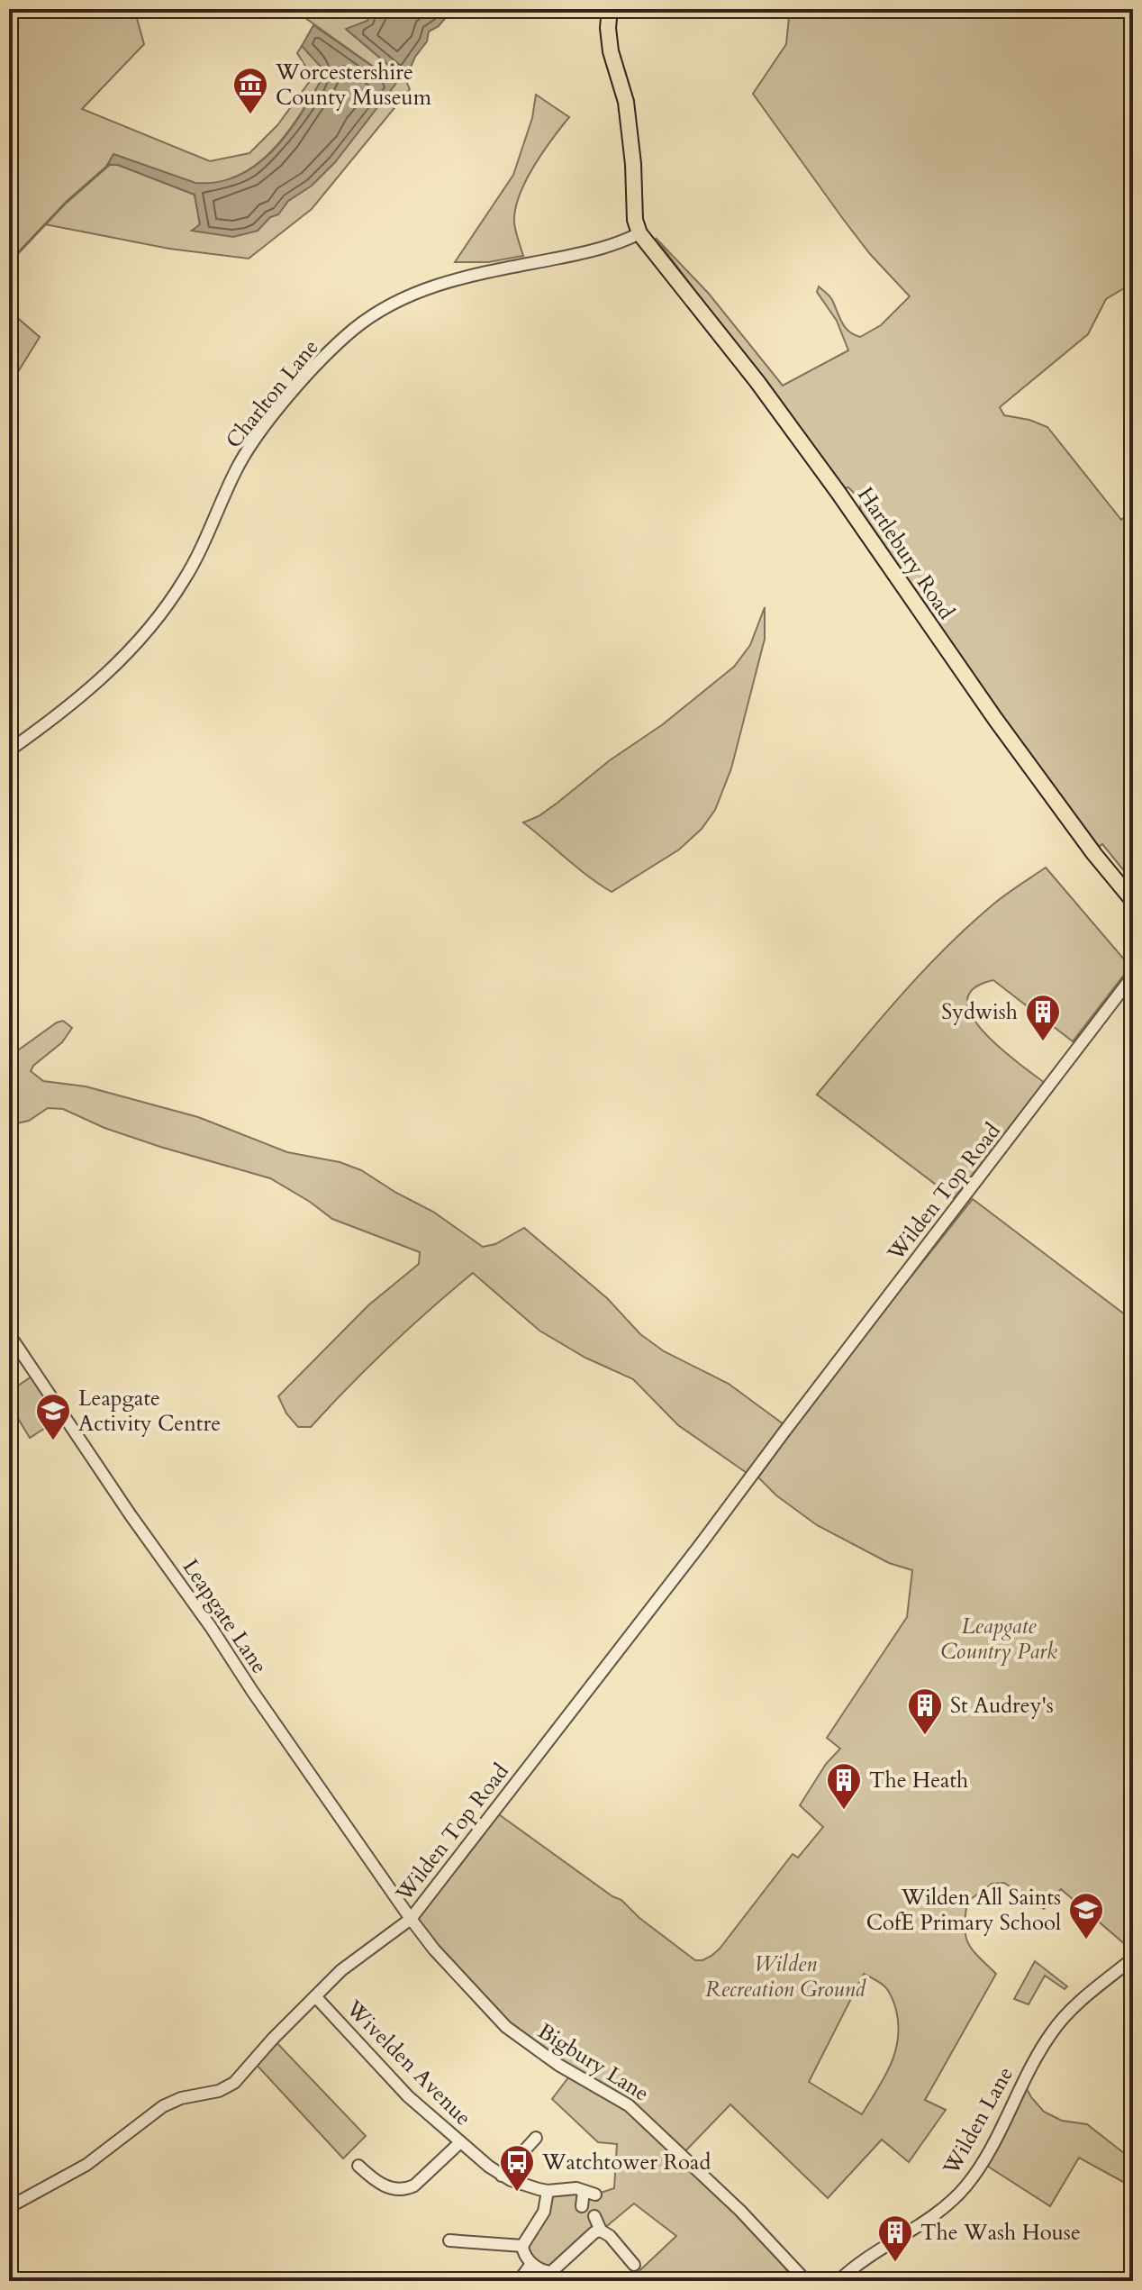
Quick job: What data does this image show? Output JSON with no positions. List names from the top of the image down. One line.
{"streets":{"main road":["Hartlebury Road"],"street":["Charlton Lane","Wilden Top Road","Leapgate Lane","Bigbury Lane","Wivelden Avenue","Wilden Lane"]},"crossings":[["Charlton Lane","Hartlebury Road"],["Wilden Top Road","Leapgate Lane"],["Wilden Top Road","Bigbury Lane"],["Wilden Top Road","Wivelden Avenue"],["Leapgate Lane","Bigbury Lane"]],"parks":["Leapgate Country Park","Wilden Recreation Ground"],"places":{"museum":["Worcestershire County Museum"],"building":["Sydwish","St Audrey's","The Heath","The Wash House"],"school or university":["Leapgate Activity Centre","Wilden All Saints CofE Primary School"],"bus stop":["Watchtower Road"]}}
